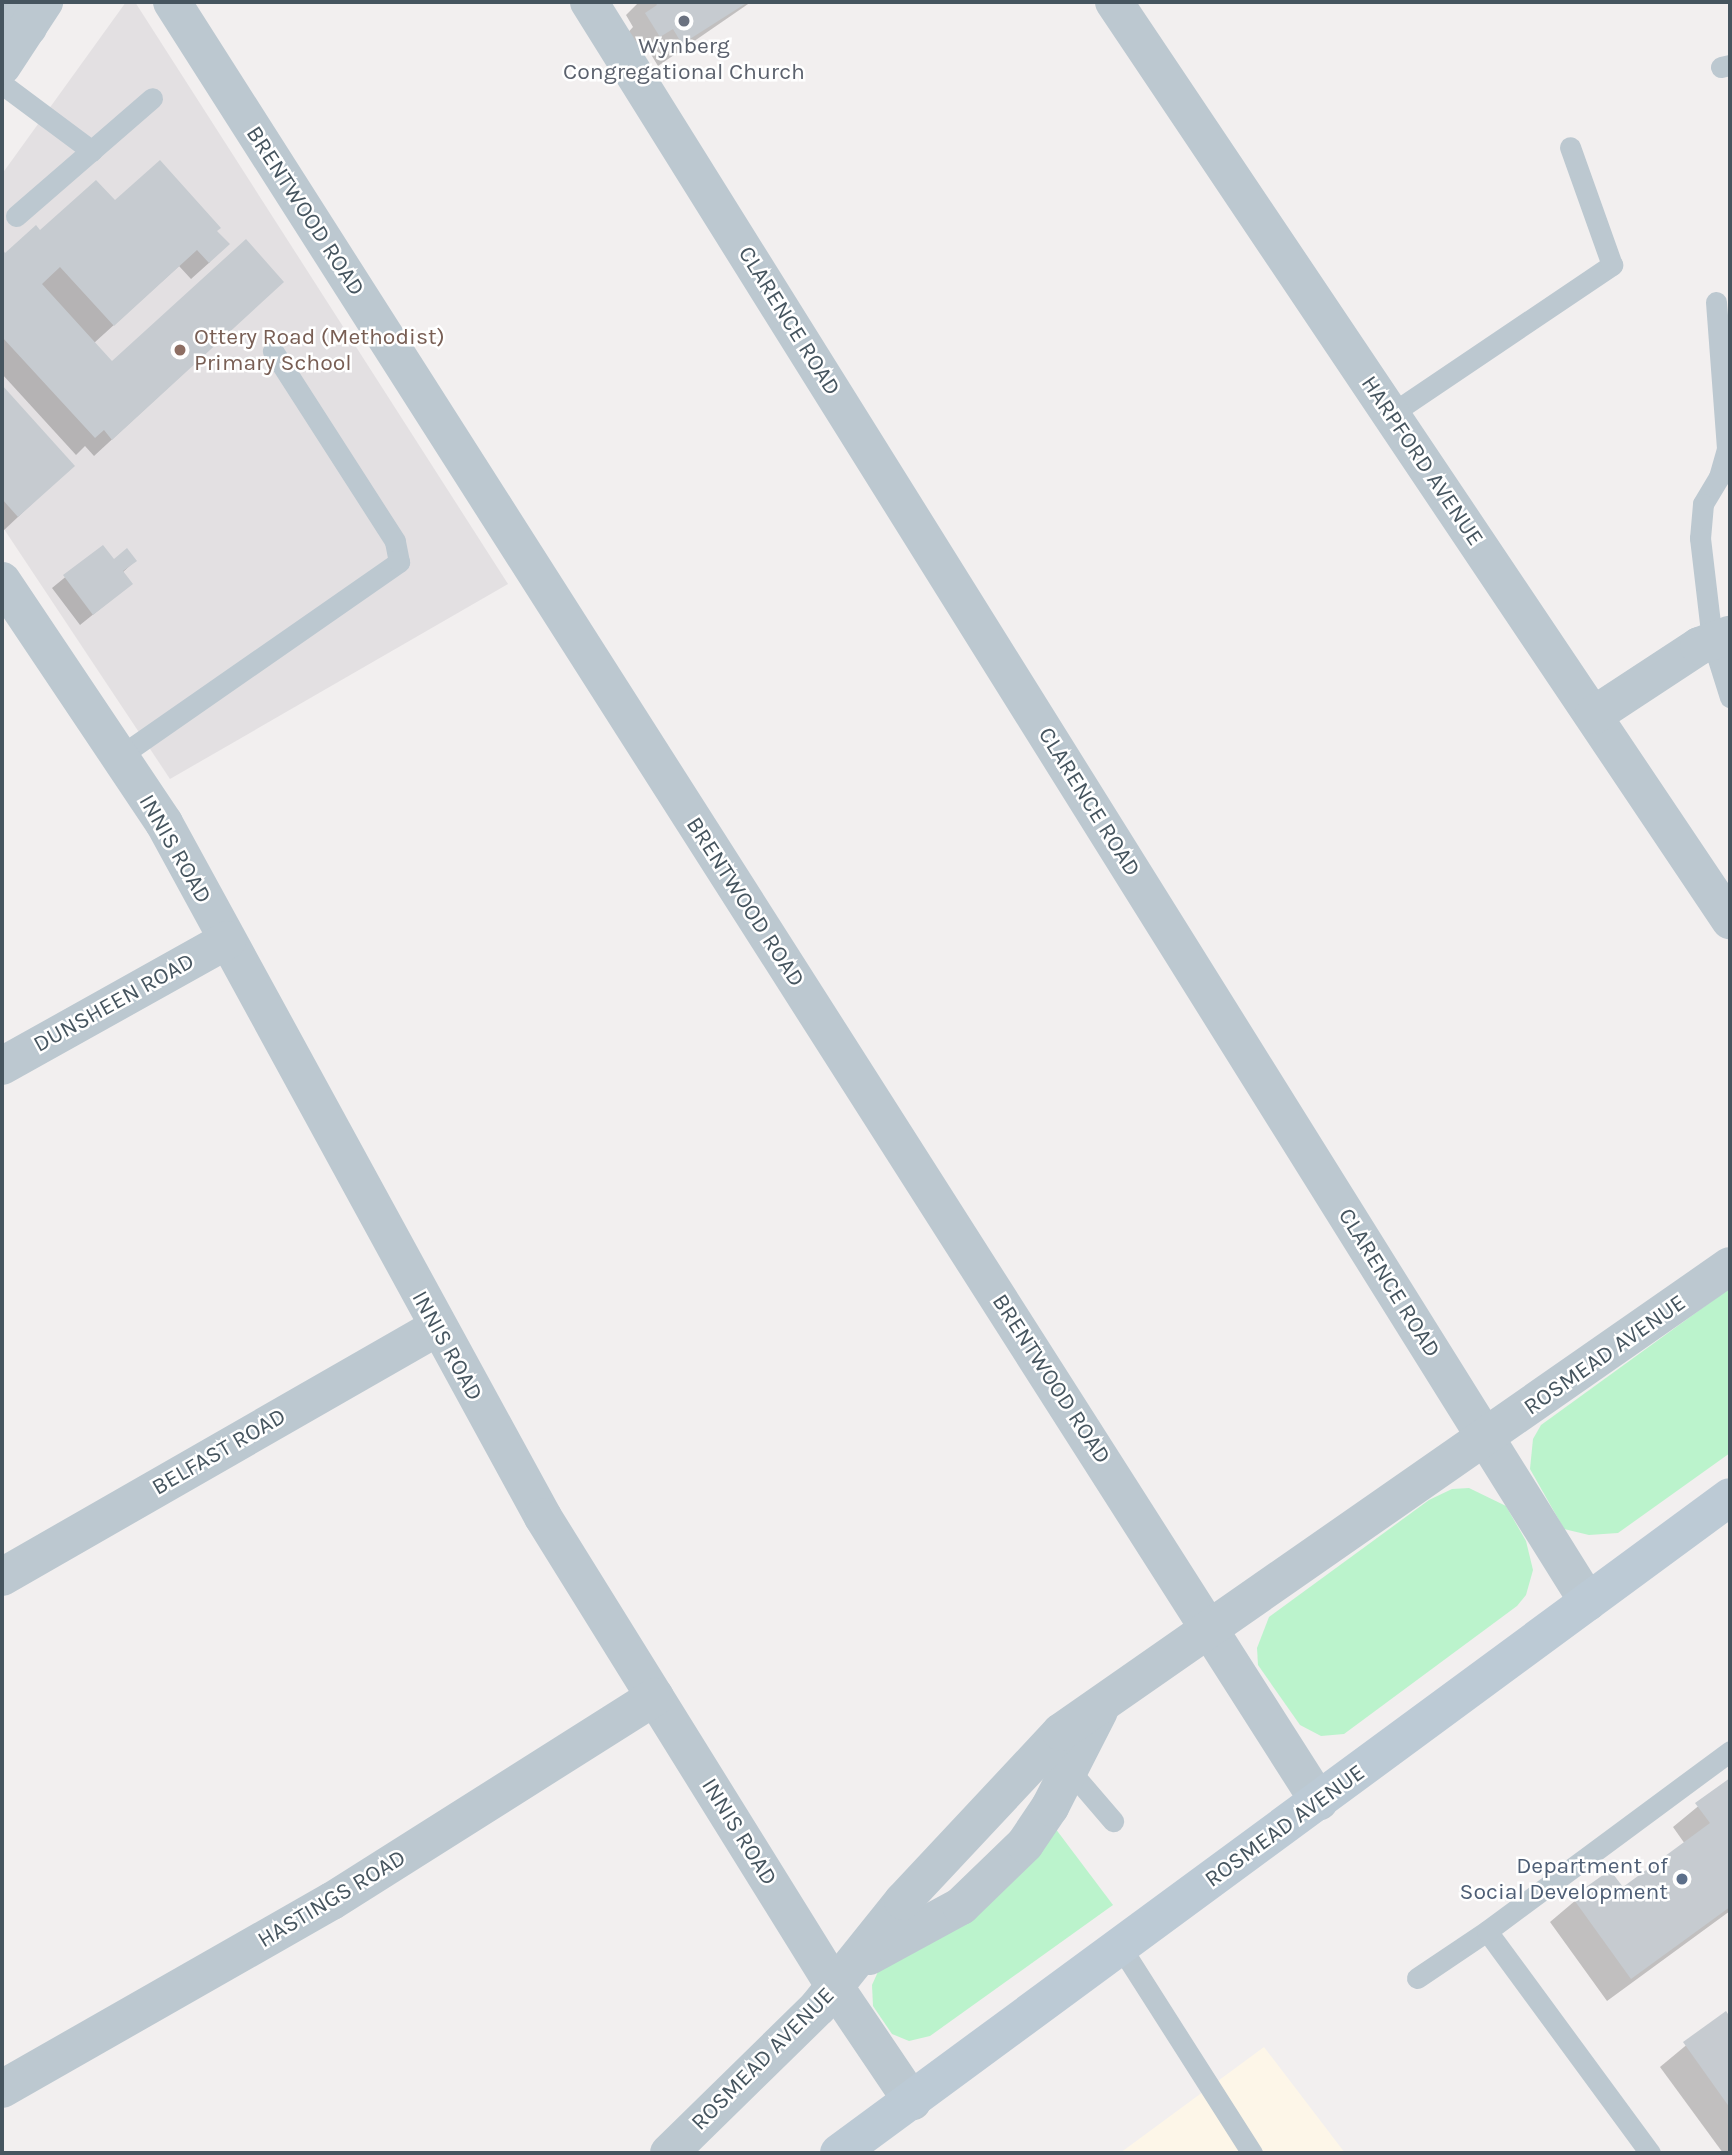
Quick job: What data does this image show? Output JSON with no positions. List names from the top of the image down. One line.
{"streets":{"main road":["ROSMEAD AVENUE"],"street":["BRENTWOOD ROAD","CLARENCE ROAD","HARPFORD AVENUE","INNIS ROAD","DUNSHEEN ROAD","BELFAST ROAD","HASTINGS ROAD"]},"crossings":[["BRENTWOOD ROAD","ROSMEAD AVENUE"],["CLARENCE ROAD","ROSMEAD AVENUE"],["INNIS ROAD","DUNSHEEN ROAD"],["INNIS ROAD","ROSMEAD AVENUE"],["INNIS ROAD","BELFAST ROAD"],["INNIS ROAD","HASTINGS ROAD"]],"places":["Wynberg Congregational Church","Ottery Road (Methodist) Primary School","Department of Social Development"]}
